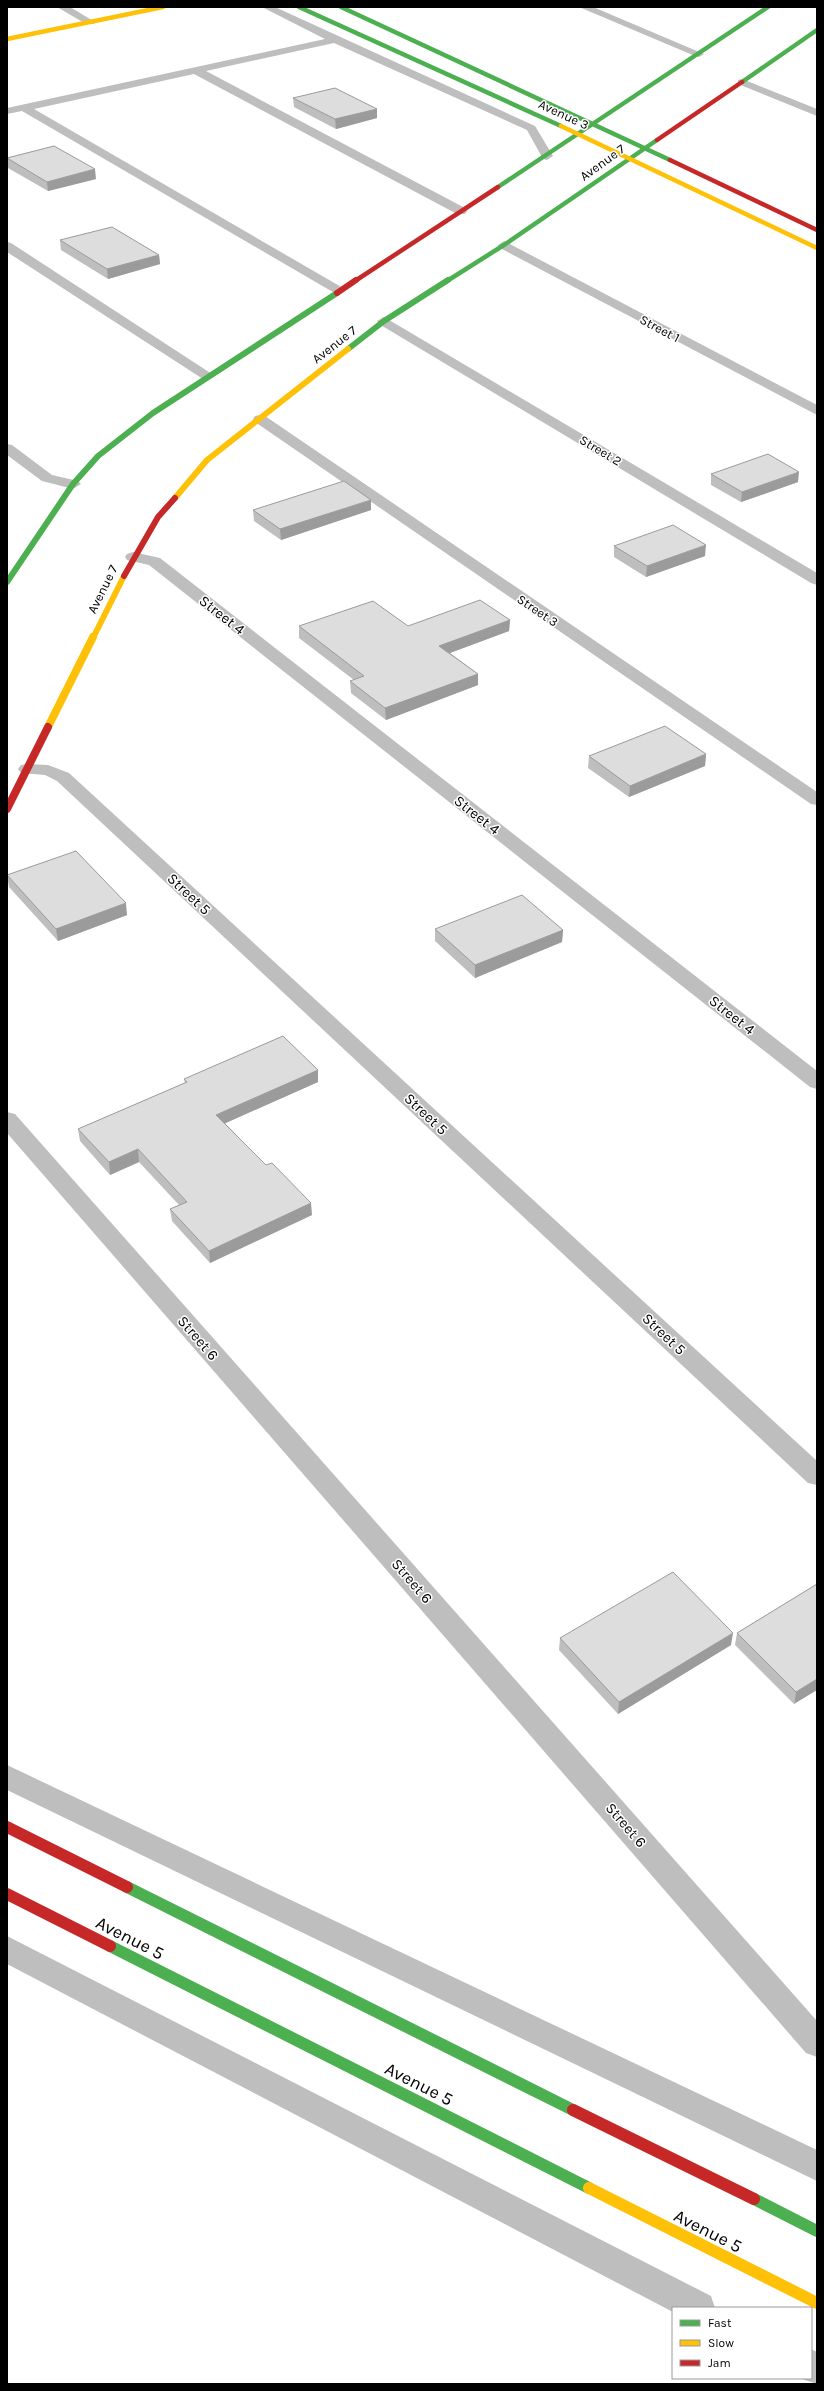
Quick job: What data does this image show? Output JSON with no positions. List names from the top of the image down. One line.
{"streets":{"main road":["Avenue 3","Avenue 7","Avenue 5"],"street":["Street 1","Street 2","Street 3","Street 4","Street 5","Street 6"]},"crossings":[["Avenue 3","Avenue 7"],["Avenue 7","Street 1"],["Avenue 7","Street 2"],["Avenue 7","Street 3"],["Avenue 7","Street 4"],["Avenue 7","Street 5"]],"legend":["Fast","Slow","Jam"]}
